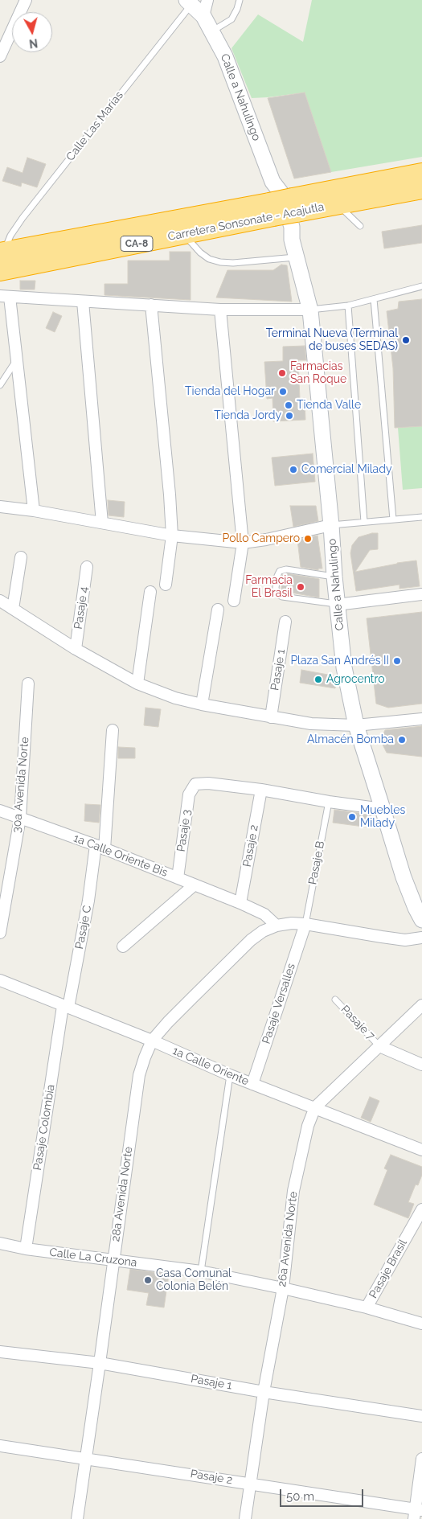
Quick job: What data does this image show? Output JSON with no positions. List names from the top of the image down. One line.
{"streets":{"highway":["Carretera Sonsonate - Acajutla","CA-8"],"street":["Calle a Nahulingo","Pasaje 4","Pasaje 1","30a Avenida Norte","Pasaje 3","Pasaje 2","1a Calle Oriente Bis","Pasaje C","Pasaje Versalles","1a Calle Oriente","Pasaje Colombia","28a Avenida Norte","26a Avenida Norte","Calle La Cruzona","Pasaje Brasil"],"lane":["Calle Las Marías","Pasaje B","Pasaje 7"]},"crossings":[["Calle a Nahulingo","Calle Las Marías"],["Calle Las Marías","Carretera Sonsonate - Acajutla"],["Pasaje 1","28a Avenida Norte"],["Pasaje 1","26a Avenida Norte"],["30a Avenida Norte","1a Calle Oriente Bis"],["Pasaje 3","Pasaje 2"],["Pasaje 3","1a Calle Oriente Bis"],["Pasaje 2","1a Calle Oriente Bis"],["Pasaje 2","28a Avenida Norte"],["Pasaje 2","26a Avenida Norte"],["1a Calle Oriente Bis","Pasaje C"],["1a Calle Oriente Bis","28a Avenida Norte"],["Pasaje B","Pasaje Versalles"],["Pasaje B","28a Avenida Norte"],["Pasaje C","1a Calle Oriente"],["Pasaje C","Pasaje Colombia"],["Pasaje Versalles","1a Calle Oriente"],["Pasaje Versalles","28a Avenida Norte"],["Pasaje 7","26a Avenida Norte"],["1a Calle Oriente","Pasaje Colombia"],["1a Calle Oriente","28a Avenida Norte"],["1a Calle Oriente","26a Avenida Norte"],["Pasaje Colombia","Calle La Cruzona"],["28a Avenida Norte","Calle La Cruzona"],["26a Avenida Norte","Calle La Cruzona"],["Calle La Cruzona","Pasaje Brasil"]],"places":["Terminal Nueva (Terminal de buses SEDAS)","Farmacias San Roque","Tienda del Hogar","Tienda Valle","Tienda Jordy","Comercial Milady","Pollo Campero","Farmacia El Brasil","Plaza San Andrés II","Agrocentro","Almacén Bomba","Muebles Milady","Casa Comunal Colonia Belén"],"scale_bar":"50 m","north":"bottom"}
